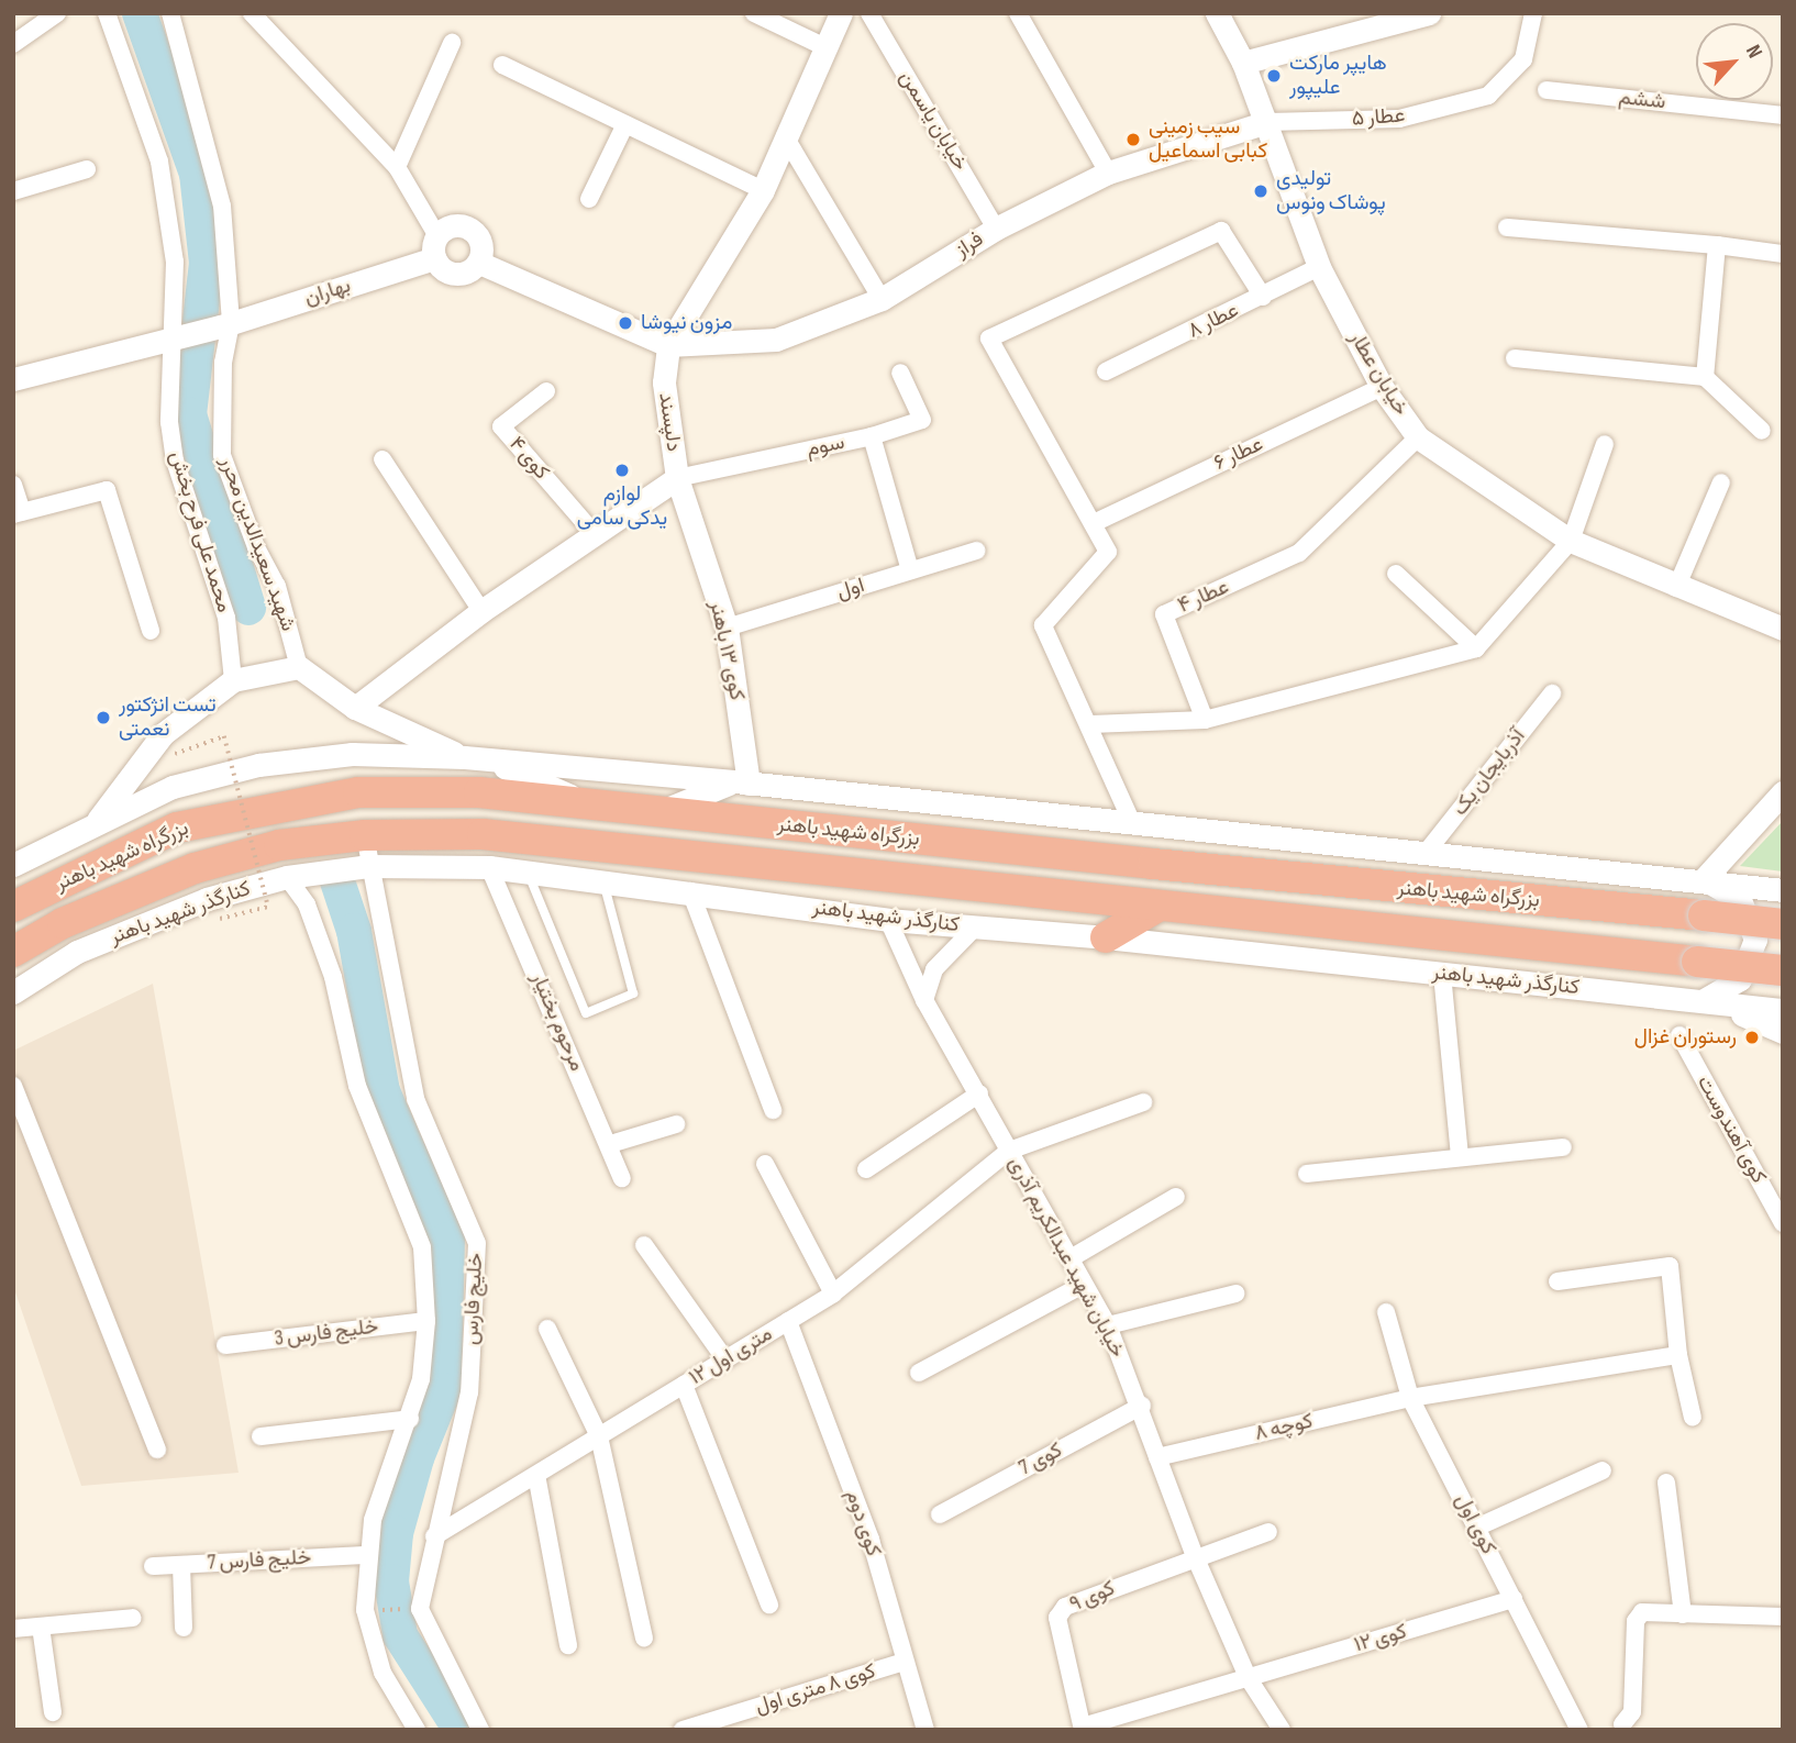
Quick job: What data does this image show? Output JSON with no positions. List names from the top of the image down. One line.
{"streets":{"highway":["بزرگراه شهید باهنر"],"main road":["فراز","بهاران","خیابان عطار","دلپسند","کوی ۱۳ باهنر","کنارگذر شهید باهنر"],"street":["ششم","عطار ۵","خیابان یاسمن","عطار ۸","سوم","عطار ۶","کوی ۴","محمد علی فرح بخش","شهید سعیدالدین محرر","اول","عطار ۴","آذربایجان یک","مرحوم بختیار","کوی آهندوست","خیابان شهید عبدالکریم آذری","خلیج فارس","خلیج فارس 3","۱۲ متری اول","کوچه ۸","کوی 7","کوی دوم","کوی اول","خلیج فارس 7","کوی ۹","کوی ۱۲","کوی ۸ متری اول"]},"crossings":[["عطار ۵","فراز"],["عطار ۵","خیابان عطار"],["خیابان یاسمن","فراز"],["فراز","خیابان عطار"],["فراز","دلپسند"],["بهاران","محمد علی فرح بخش"],["بهاران","شهید سعیدالدین محرر"],["عطار ۸","خیابان عطار"],["خیابان عطار","عطار ۶"],["خیابان عطار","عطار ۴"],["دلپسند","سوم"],["دلپسند","کوی ۴"],["دلپسند","کوی ۱۳ باهنر"],["سوم","کوی ۱۳ باهنر"],["اول","کوی ۱۳ باهنر"],["بزرگراه شهید باهنر","خلیج فارس"],["کنارگذر شهید باهنر","مرحوم بختیار"],["کنارگذر شهید باهنر","خیابان شهید عبدالکریم آذری"],["کنارگذر شهید باهنر","خلیج فارس"],["خیابان شهید عبدالکریم آذری","۱۲ متری اول"],["خیابان شهید عبدالکریم آذری","کوچه ۸"],["خیابان شهید عبدالکریم آذری","کوی 7"],["خیابان شهید عبدالکریم آذری","کوی ۹"],["خیابان شهید عبدالکریم آذری","کوی ۱۲"],["خلیج فارس","۱۲ متری اول"],["۱۲ متری اول","کوی دوم"],["کوچه ۸","کوی اول"],["کوی دوم","کوی ۸ متری اول"],["کوی اول","کوی ۱۲"],["کوی ۹","کوی ۱۲"]],"places":["هایپر مارکت علیپور","سیب زمینی کبابی اسماعیل","تولیدی پوشاک ونوس","مزون نیوشا","لوازم یدکی سامی","تست انژکتور نعمتی","رستوران غزال"],"north":"top right"}
